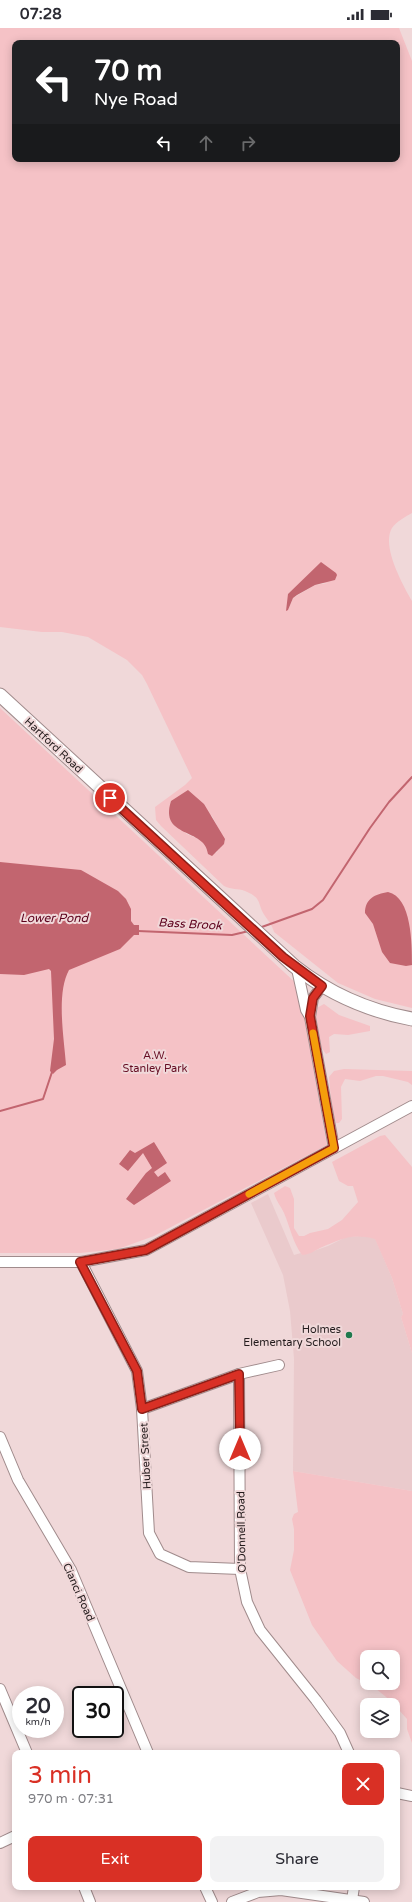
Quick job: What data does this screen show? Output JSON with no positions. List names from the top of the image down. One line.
{"streets":{"main road":["Hartford Road"],"street":["Huber Street","O'Donnell Road","Cianci Road"]},"crossings":[["Huber Street","O'Donnell Road"]],"water":["Lower Pond","Bass Brook"],"parks":["A.W. Stanley Park"],"places":["Holmes Elementary School"],"page":{"status":"07:28","turn":["70 m","Nye Road"],"speed":"20 km/h","limit":"30","heading":["3 min","970 m · 07:31"],"buttons":["Exit","Share"]}}
